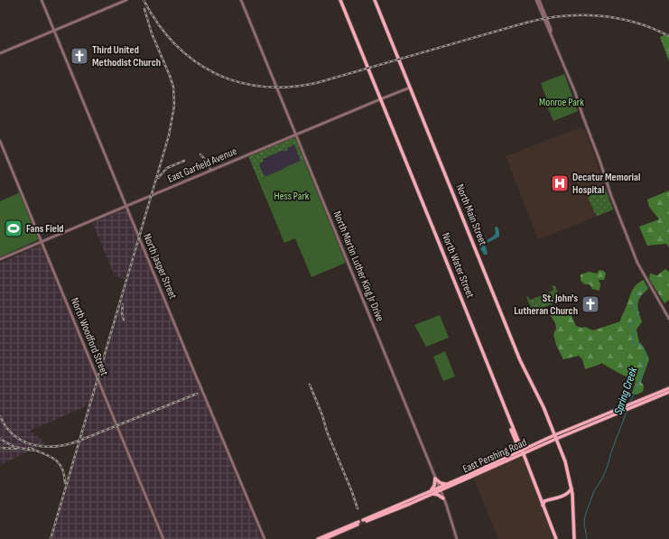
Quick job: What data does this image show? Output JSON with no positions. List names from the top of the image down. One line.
{"streets":{"main road":["North Main Street","North Water Street","East Pershing Road"],"street":["East Garfield Avenue","North Jasper Street","North Martin Luther King Jr Drive","North Woodford Street"]},"crossings":[["East Garfield Avenue","North Main Street"],["East Garfield Avenue","North Water Street"],["East Garfield Avenue","North Jasper Street"],["East Garfield Avenue","North Martin Luther King Jr Drive"],["East Garfield Avenue","North Woodford Street"],["North Main Street","East Pershing Road"],["North Water Street","East Pershing Road"],["North Martin Luther King Jr Drive","East Pershing Road"]],"water":["Spring Creek"],"parks":["Monroe Park","Hess Park"],"places":{"church":["Third United Methodist Church","St. John's Lutheran Church"],"hospital":["Decatur Memorial Hospital"],"sports":["Fans Field"]}}
